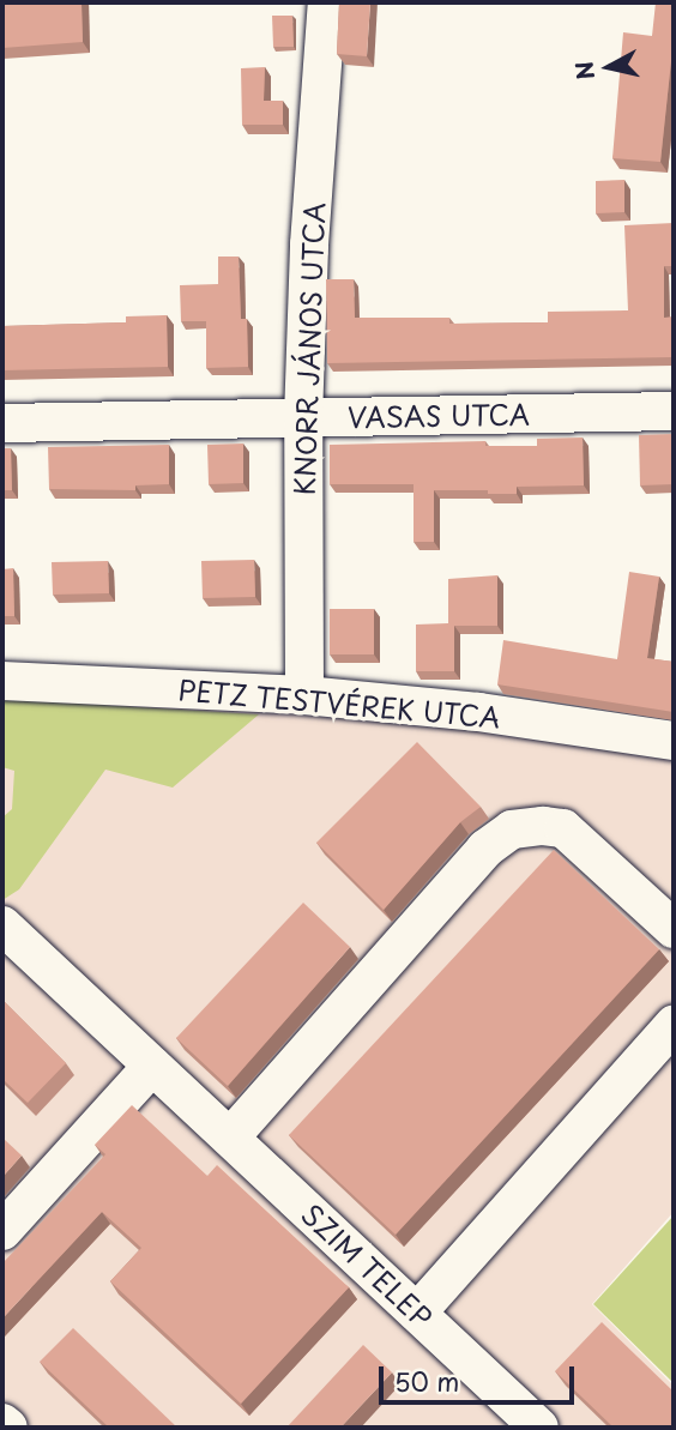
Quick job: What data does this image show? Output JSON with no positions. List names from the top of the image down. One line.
{"streets":{"street":["KNORR JÁNOS UTCA","VASAS UTCA","PETZ TESTVÉREK UTCA","SZIM TELEP"]},"crossings":[["KNORR JÁNOS UTCA","VASAS UTCA"],["KNORR JÁNOS UTCA","PETZ TESTVÉREK UTCA"]],"scale_bar":"50 m","north":"left"}
